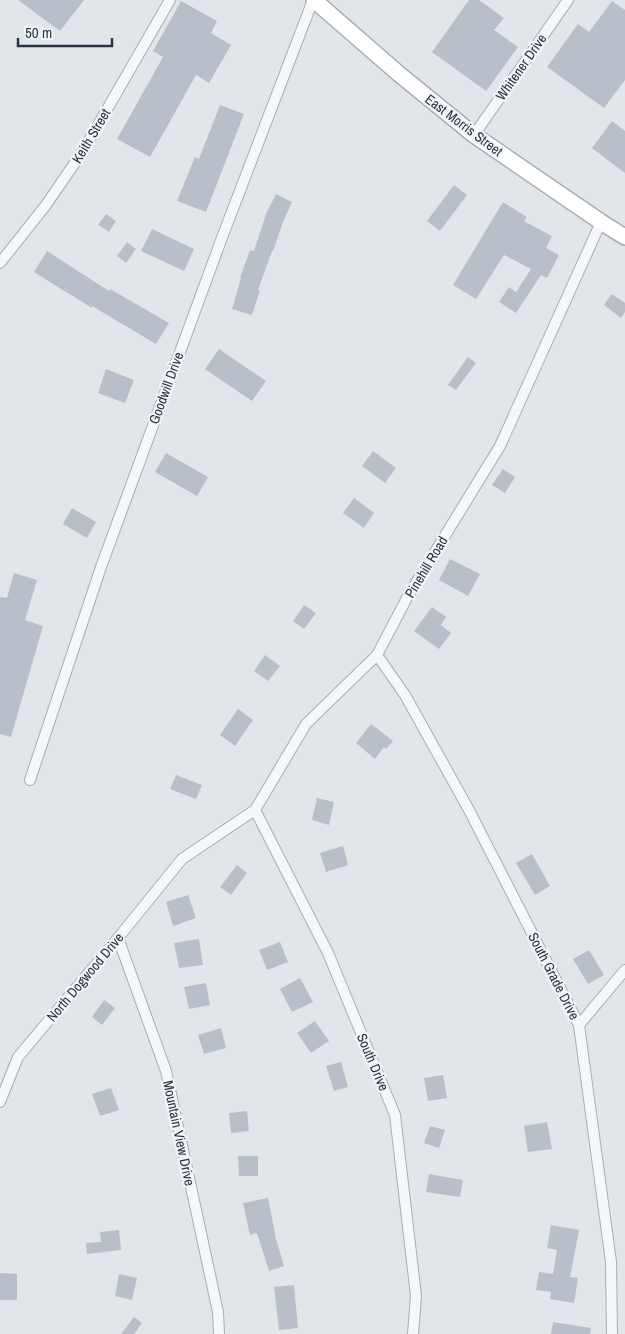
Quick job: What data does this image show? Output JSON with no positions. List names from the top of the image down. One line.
{"streets":{"main road":["East Morris Street"],"street":["Whitener Drive","Keith Street","Goodwill Drive","Pinehill Road","South Grade Drive","North Dogwood Drive","South Drive","Mountain View Drive"]},"crossings":[["Whitener Drive","East Morris Street"],["East Morris Street","Goodwill Drive"],["East Morris Street","Pinehill Road"],["Pinehill Road","South Grade Drive"],["Pinehill Road","North Dogwood Drive"],["Pinehill Road","South Drive"],["North Dogwood Drive","Mountain View Drive"]],"scale_bar":"50 m"}
